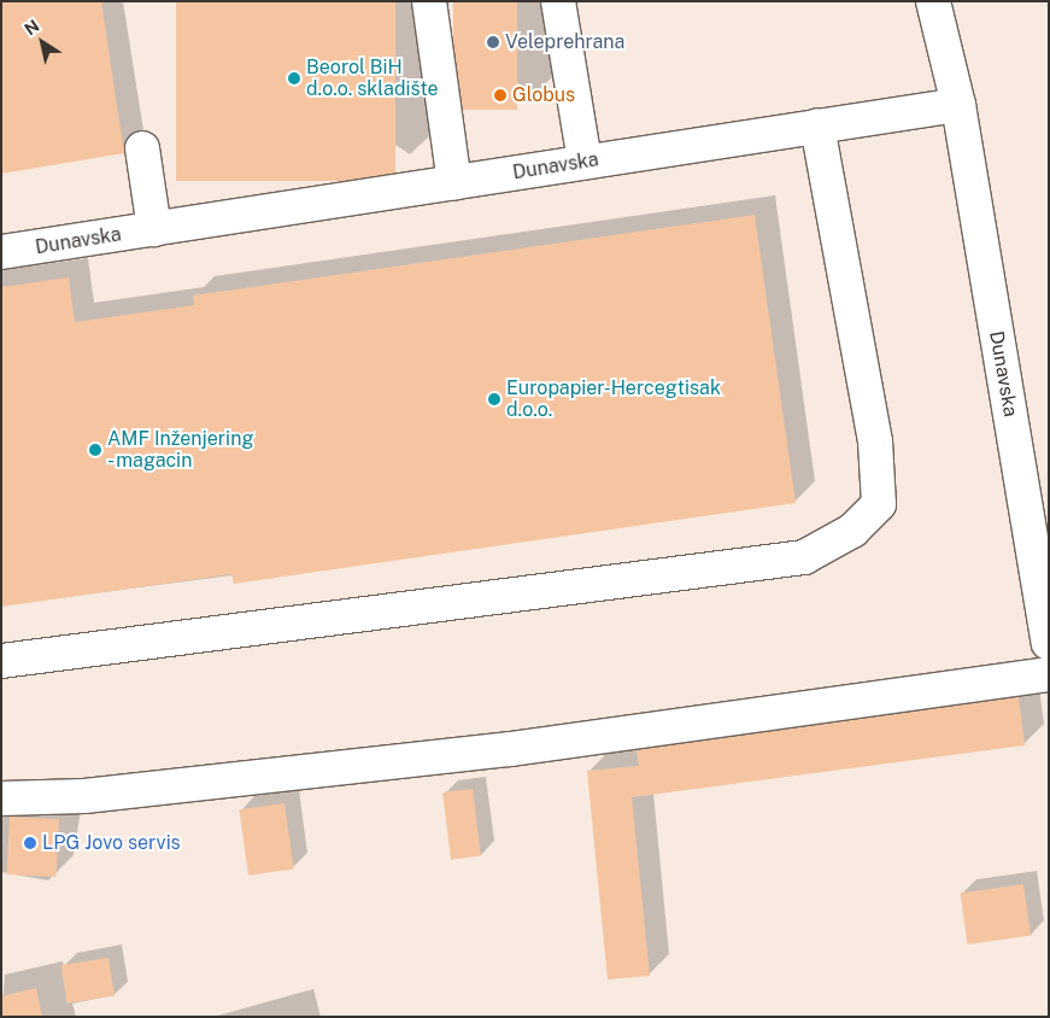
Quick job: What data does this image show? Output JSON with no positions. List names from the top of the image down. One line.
{"streets":{"street":["Dunavska"]},"places":["Veleprehrana","Beorol BiH d.o.o. skladište","Globus","Europapier-Hercegtisak d.o.o.","AMF Inženjering - magacin","LPG Jovo servis"],"north":"top left"}
